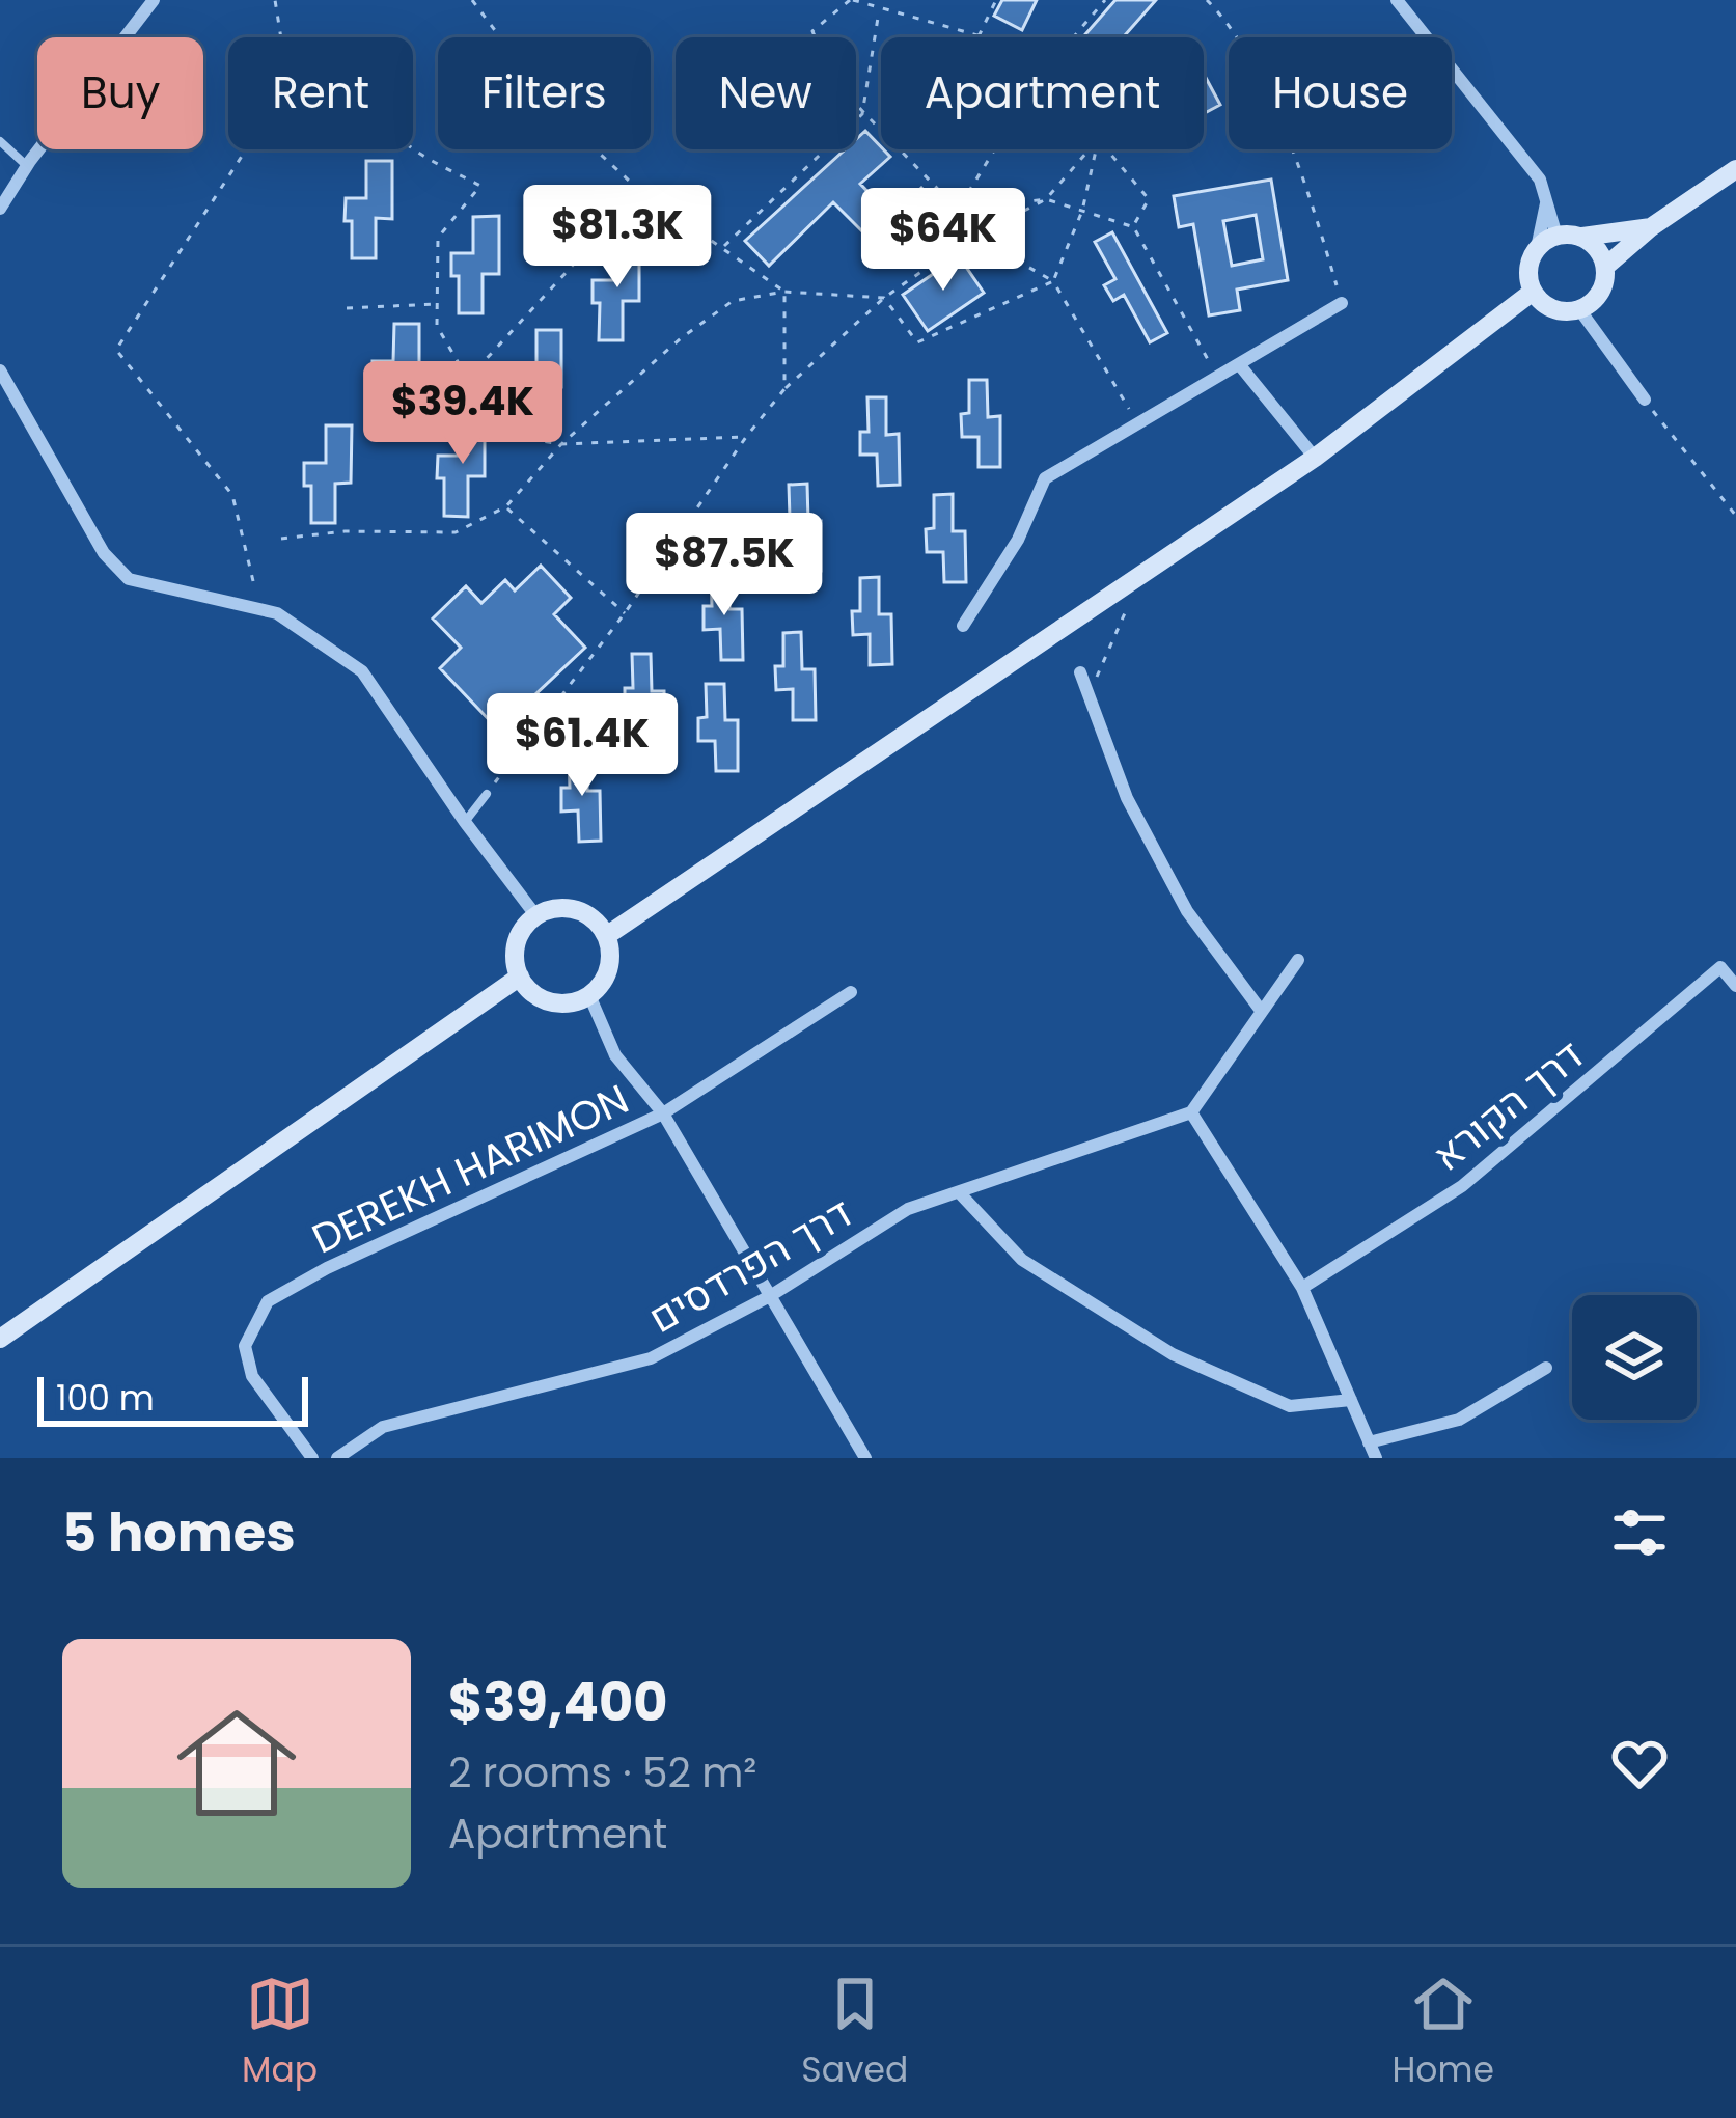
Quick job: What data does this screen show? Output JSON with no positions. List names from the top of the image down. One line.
{"streets":{"street":["דרך הקורא","DEREKH HARIMON","דרך הפרדסים"]},"scale_bar":"100 m","page":{"chip":["Buy","Rent","Filters","New","Apartment","House"],"price":["$81.3K","$64K","$39.4K","$87.5K","$61.4K"],"scale":"100 m","heading":"5 homes","list":[{"name":"$39,400","note":"2 rooms · 52 m² · Apartment"}],"tabs":["Map","Saved","Home"]}}
